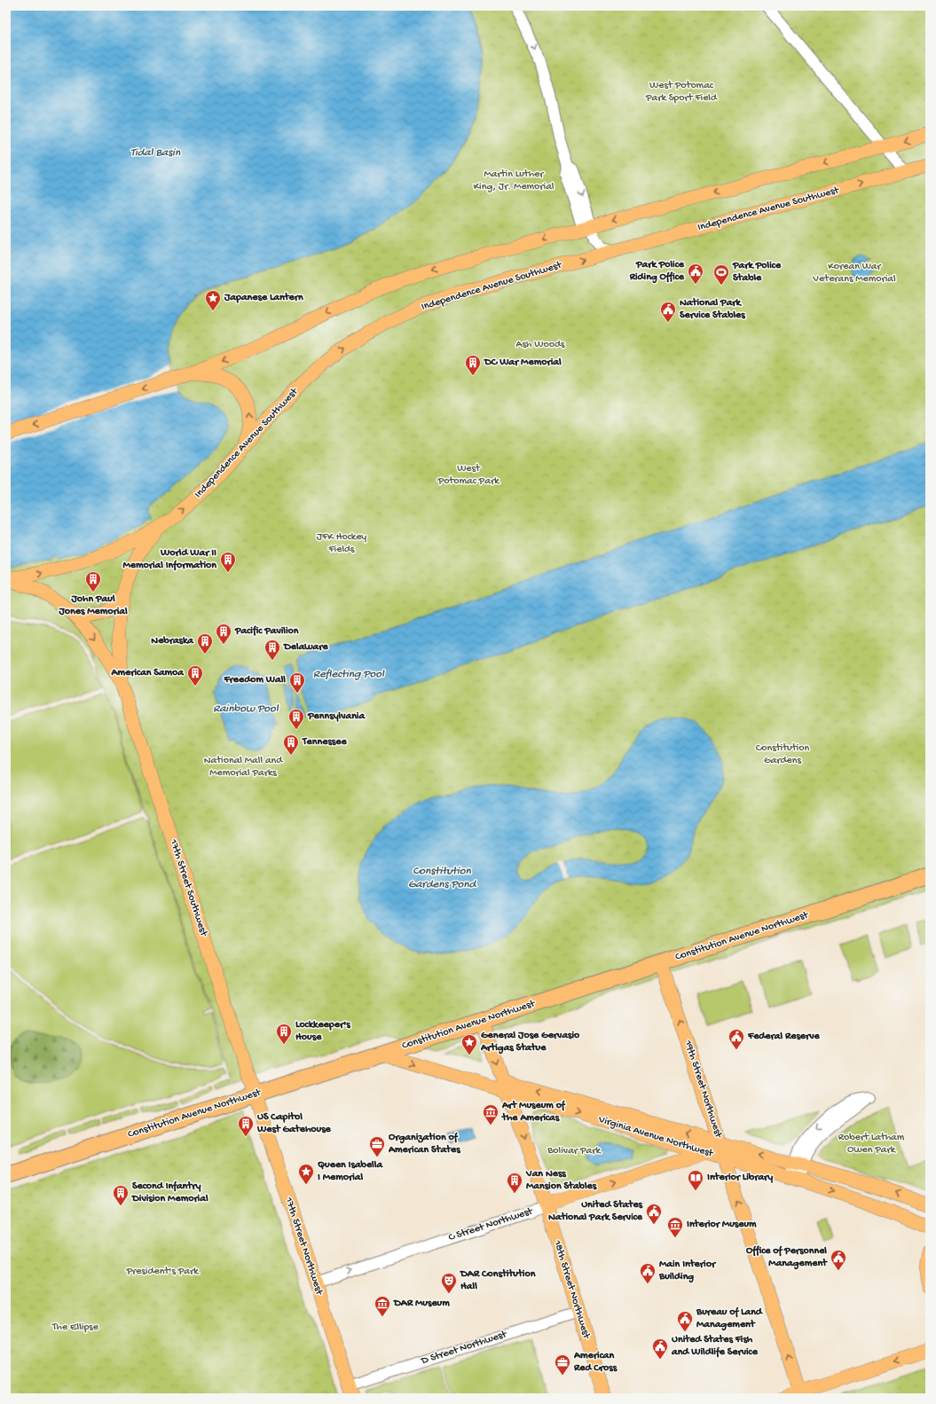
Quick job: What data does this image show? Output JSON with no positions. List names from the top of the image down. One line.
{"streets":{"highway":["Constitution Avenue Northwest"],"main road":["Independence Avenue Southwest","17th Street Southwest","19th Street Northwest","Virginia Avenue Northwest","C Street Northwest","17th Street Northwest","18th Street Northwest"],"street":["D Street Northwest"]},"crossings":[["Independence Avenue Southwest","17th Street Southwest"],["17th Street Southwest","Constitution Avenue Northwest"],["17th Street Southwest","17th Street Northwest"],["Constitution Avenue Northwest","19th Street Northwest"],["Constitution Avenue Northwest","Virginia Avenue Northwest"],["Constitution Avenue Northwest","17th Street Northwest"],["Constitution Avenue Northwest","18th Street Northwest"],["19th Street Northwest","Virginia Avenue Northwest"],["Virginia Avenue Northwest","C Street Northwest"],["Virginia Avenue Northwest","18th Street Northwest"],["C Street Northwest","17th Street Northwest"],["C Street Northwest","18th Street Northwest"],["17th Street Northwest","D Street Northwest"],["18th Street Northwest","D Street Northwest"]],"one_way":["19th Street Northwest","C Street Northwest","18th Street Northwest"],"water":["Tidal Basin","Reflecting Pool","Rainbow Pool","Constitution Gardens Pond"],"parks":["West Potomac Park Sport Field","Martin Luther King, Jr. Memorial","Korean War Veterans Memorial","Ash Woods","West Potomac Park","JFK Hockey Fields","Constitution Gardens","National Mall and Memorial Parks","Robert Latham Owen Park","Bolivar Park","President's Park","The Ellipse"],"places":{"public building":["Park Police Riding Office","National Park Service Stables","Federal Reserve","United States National Park Service","Office of Personnel Management","Main Interior Building","Bureau of Land Management","United States Fish and Wildlife Service"],"sports":["Park Police Stable"],"place":["Japanese Lantern","General Jose Gervasio Artigas Statue","Queen Isabella I Memorial"],"building":["DC War Memorial","World War II Memorial Information","John Paul Jones Memorial","Pacific Pavilion","Nebraska","Delaware","American Samoa","Freedom Wall","Pennsylvania","Tennessee","Lockkeeper's House","US Capitol West Gatehouse","Van Ness Mansion Stables","Second Infantry Division Memorial"],"museum":["Art Museum of the Americas","Interior Museum","DAR Museum"],"office":["Organization of American States","American Red Cross"],"library":["Interior Library"],"theatre":["DAR Constitution Hall"]}}
